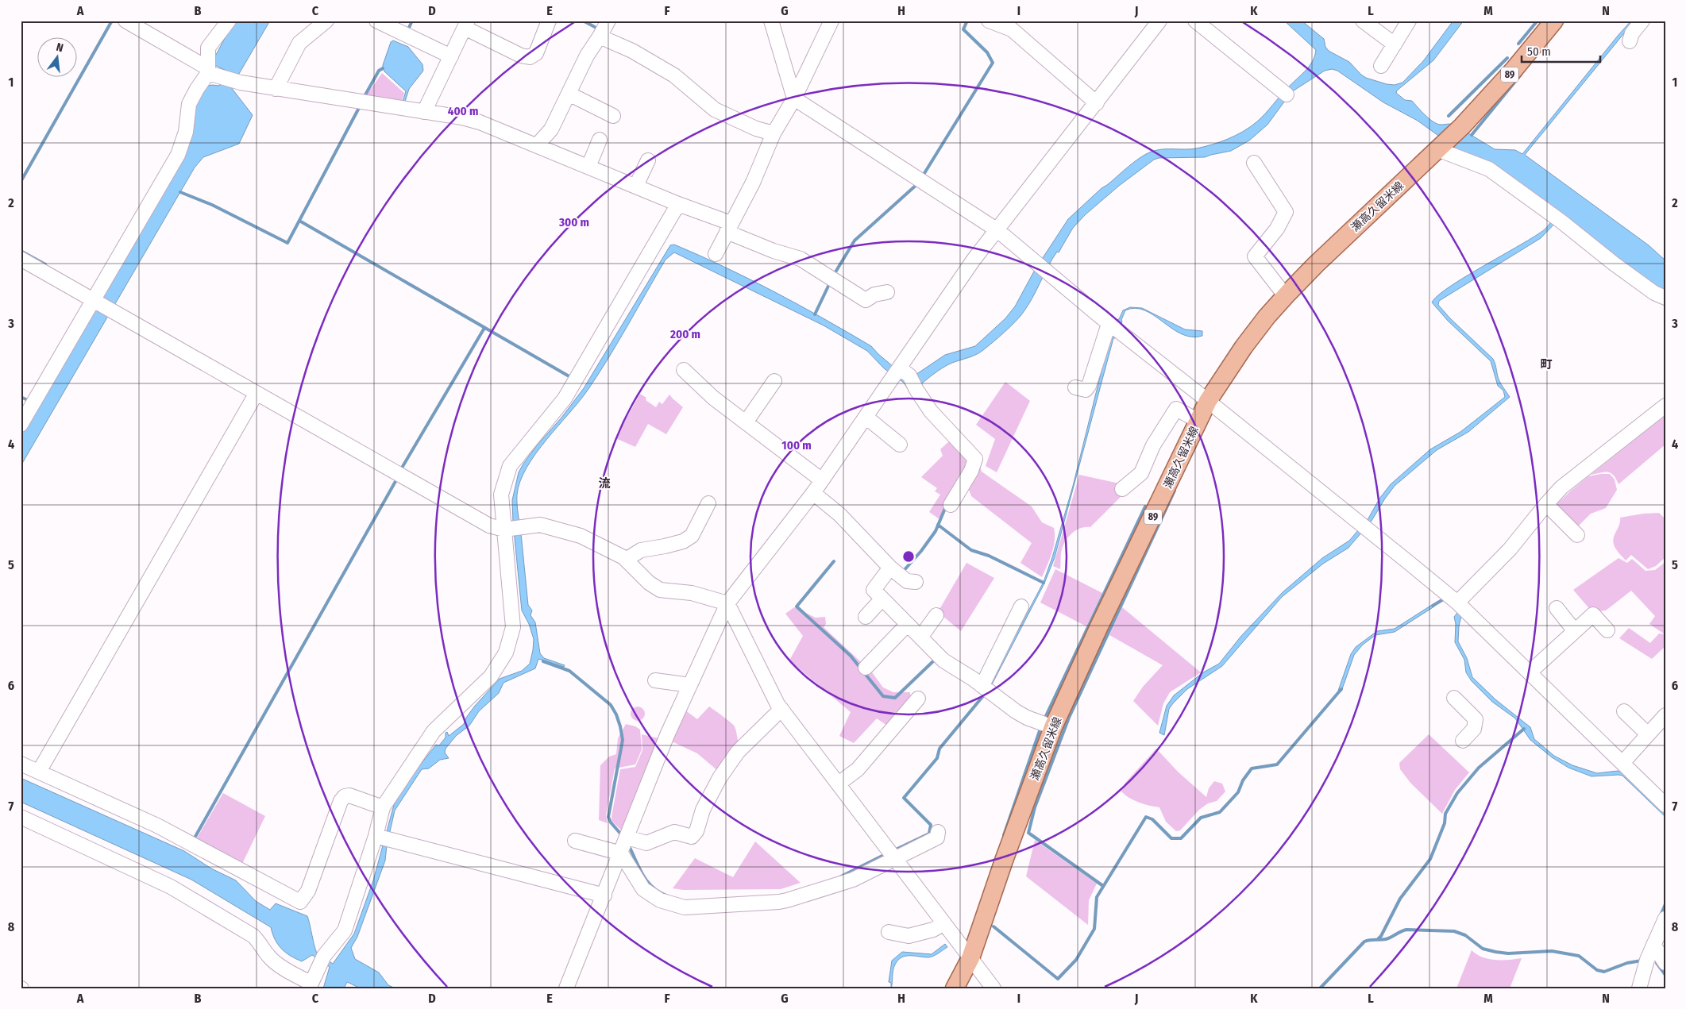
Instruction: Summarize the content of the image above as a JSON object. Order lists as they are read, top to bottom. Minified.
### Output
{"streets":{"main road":["89","瀬高久留米線"]},"districts":["町","流"],"scale_bar":"50 m","north":"top","grid":{"columns":["A","B","C","D","E","F","G","H","I","J","K","L","M","N"],"rows":["1","2","3","4","5","6","7","8"]},"rings":["400 m","300 m","200 m","100 m"]}
